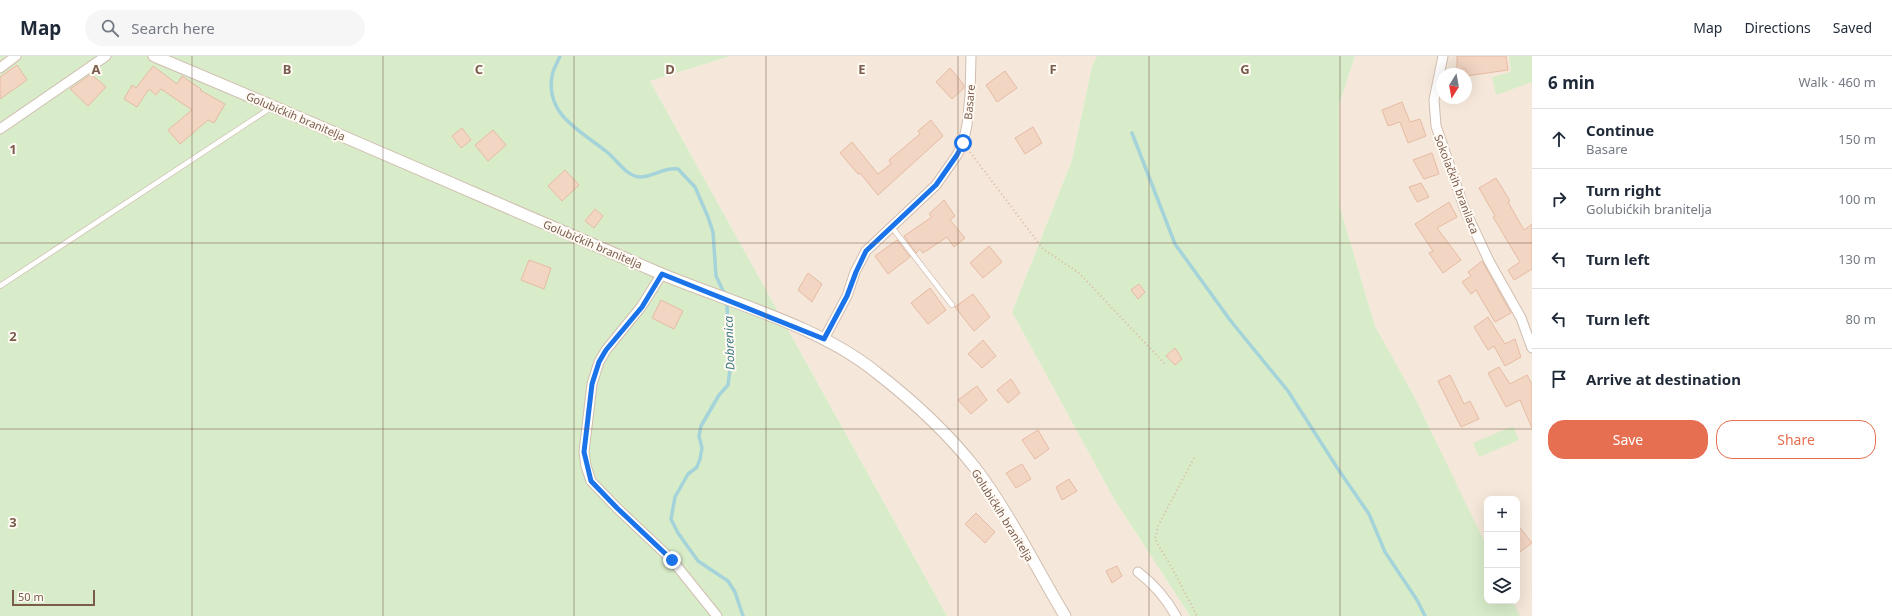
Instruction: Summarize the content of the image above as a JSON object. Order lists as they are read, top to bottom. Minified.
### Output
{"streets":{"street":["Basare","Golubićkih branitelja","Sokolačkih branilaca"]},"crossings":[["Basare","Golubićkih branitelja"]],"water":["Dobrenica"],"scale_bar":"50 m","north":"bottom","page":{"header":"Map","search":"Search here","nav":["Map","Directions","Saved"],"heading":["6 min","Walk · 460 m"],"list":[["Continue","Basare","150 m"],["Turn right","Golubićkih branitelja","100 m"],["Turn left","130 m"],["Turn left","80 m"],"Arrive at destination"],"buttons":["Save","Share"],"map_buttons":["+","−"],"scale":"50 m"},"grid":{"columns":["A","B","C","D","E","F","G"],"rows":["1","2","3"]}}
